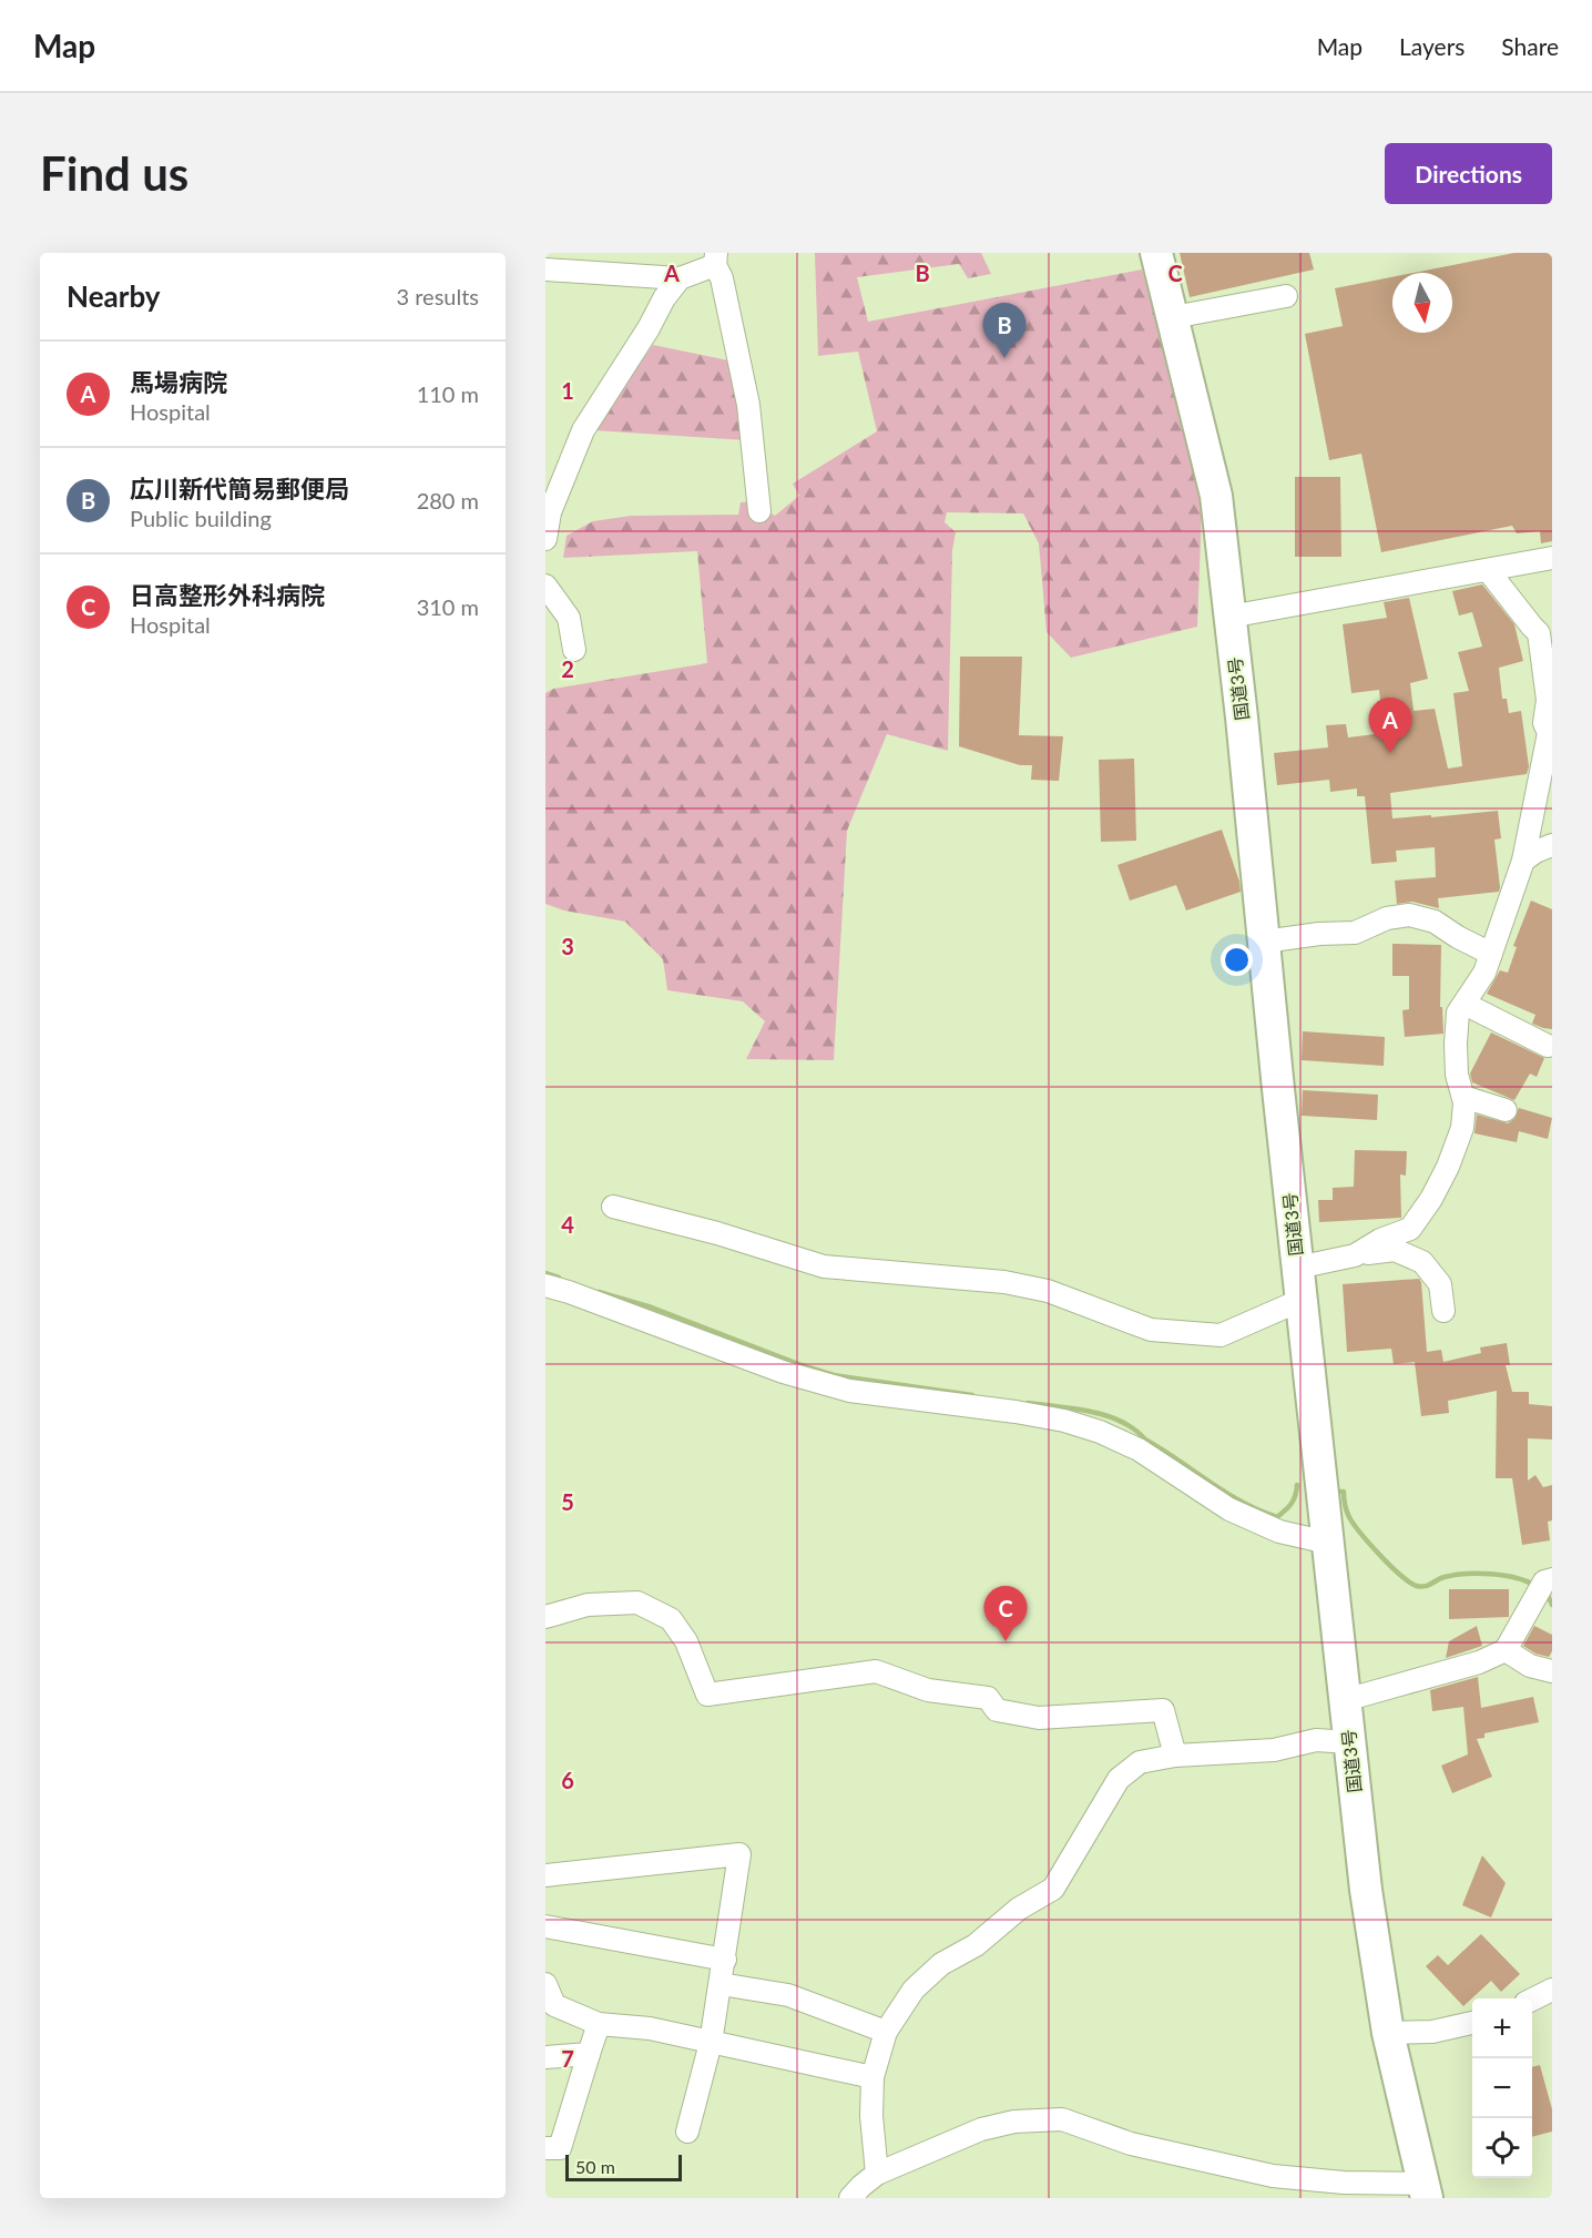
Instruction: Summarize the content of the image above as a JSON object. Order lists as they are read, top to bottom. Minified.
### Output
{"streets":{"highway":["国道3号"]},"scale_bar":"50 m","north":"bottom","page":{"header":"Map","nav":["Map","Layers","Share"],"buttons":"Directions","title":"Find us","heading":["Nearby","3 results"],"pins":["B","A","C"],"list":[{"mark":"A","name":"馬場病院","note":"Hospital","value":"110 m"},{"mark":"B","name":"広川新代簡易郵便局","note":"Public building","value":"280 m"},{"mark":"C","name":"日高整形外科病院","note":"Hospital","value":"310 m"}],"map_buttons":["+","−"],"scale":"50 m"},"grid":{"columns":["A","B","C"],"rows":["1","2","3","4","5","6","7"]}}
